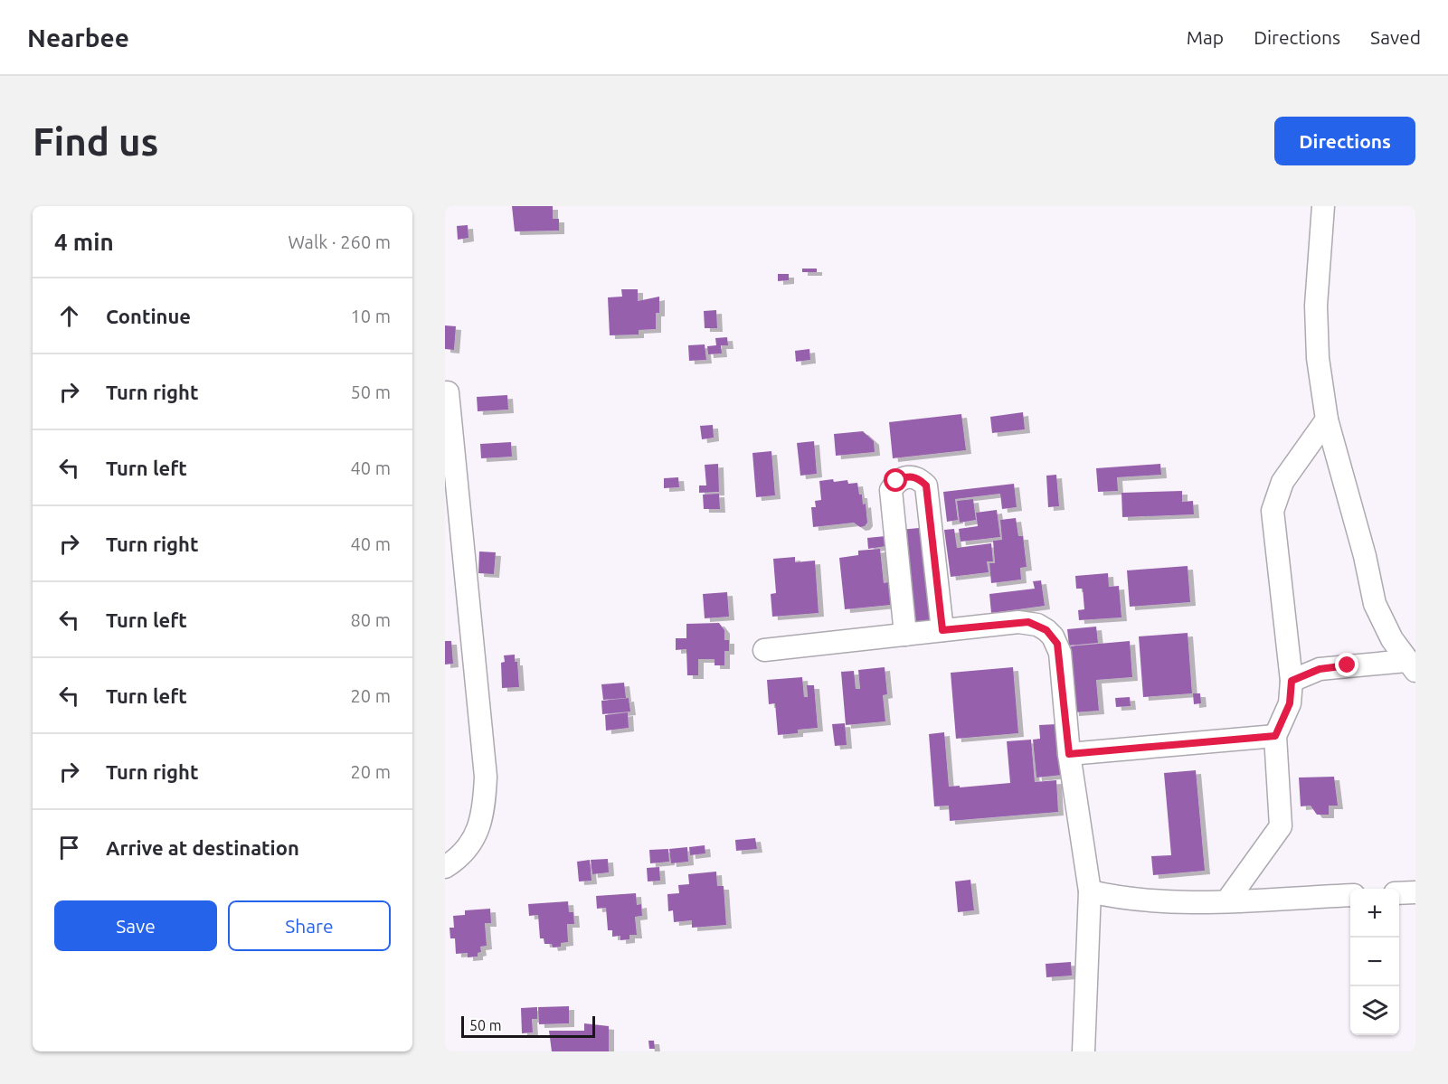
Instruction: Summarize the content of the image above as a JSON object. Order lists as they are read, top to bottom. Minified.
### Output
{"scale_bar":"50 m","page":{"header":"Nearbee","nav":["Map","Directions","Saved"],"buttons":["Directions",["Save","Share"]],"title":"Find us","heading":["4 min","Walk · 260 m"],"list":[["Continue","10 m"],["Turn right","50 m"],["Turn left","40 m"],["Turn right","40 m"],["Turn left","80 m"],["Turn left","20 m"],["Turn right","20 m"],"Arrive at destination"],"map_buttons":["+","−"],"scale":"50 m"}}
